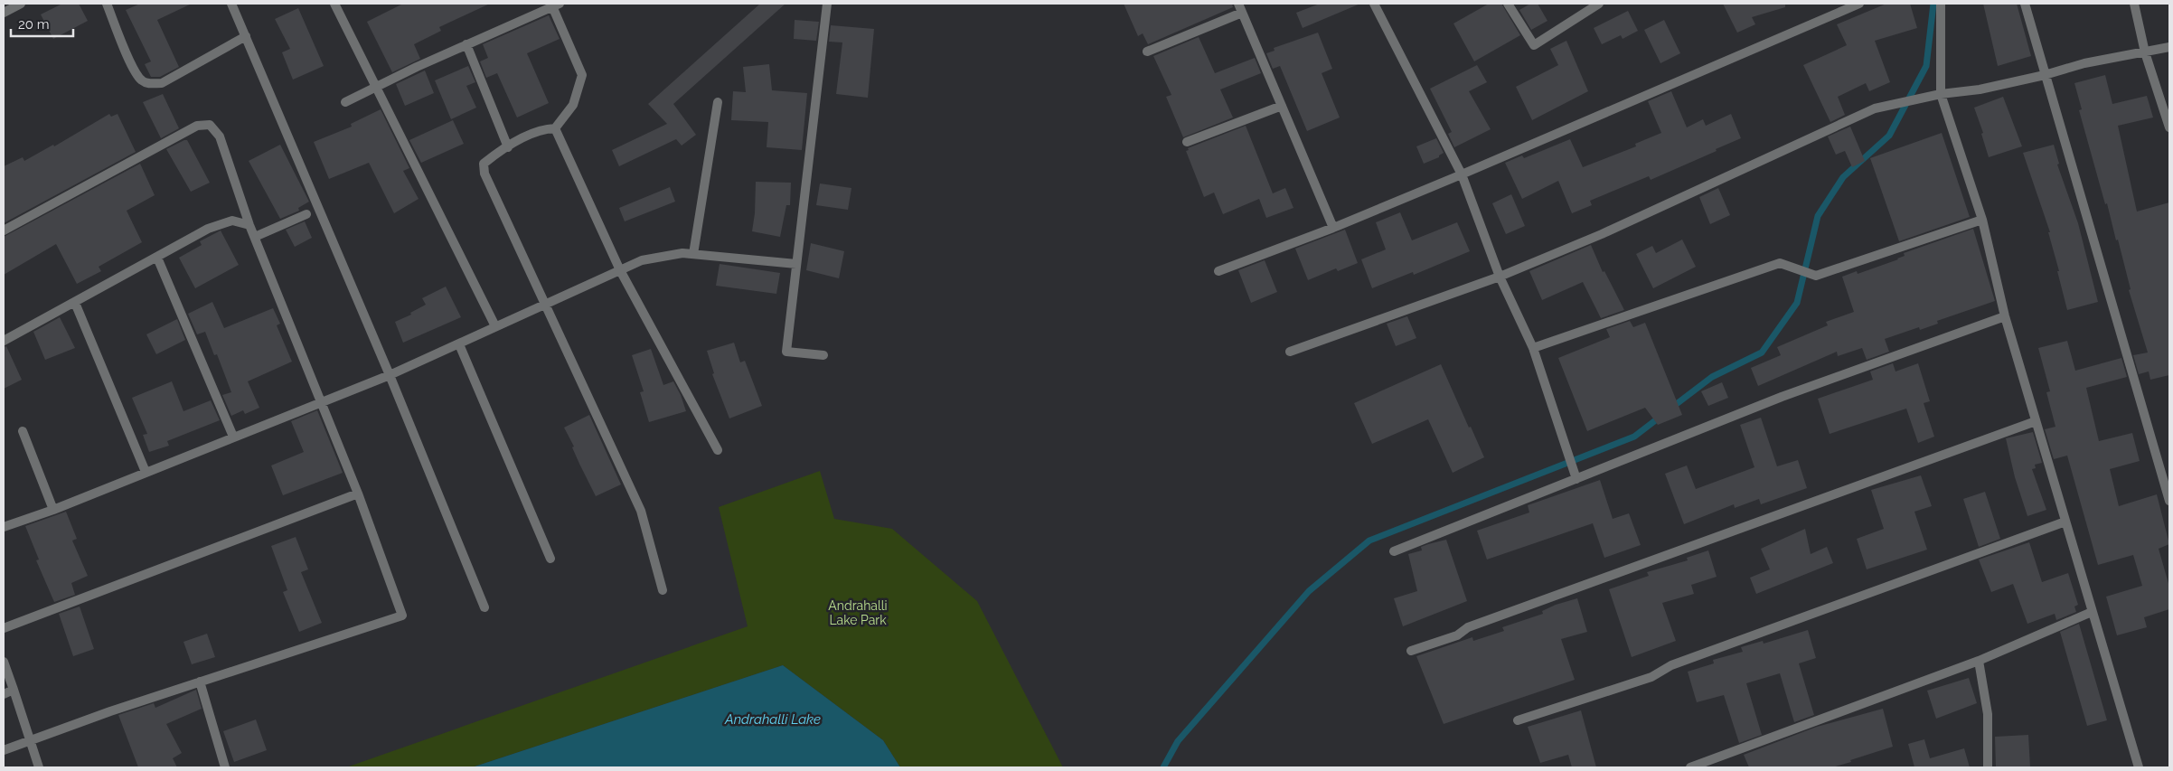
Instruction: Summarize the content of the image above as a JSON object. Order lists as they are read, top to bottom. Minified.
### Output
{"water":["Andrahalli Lake"],"parks":["Andrahalli Lake Park"],"scale_bar":"20 m"}
